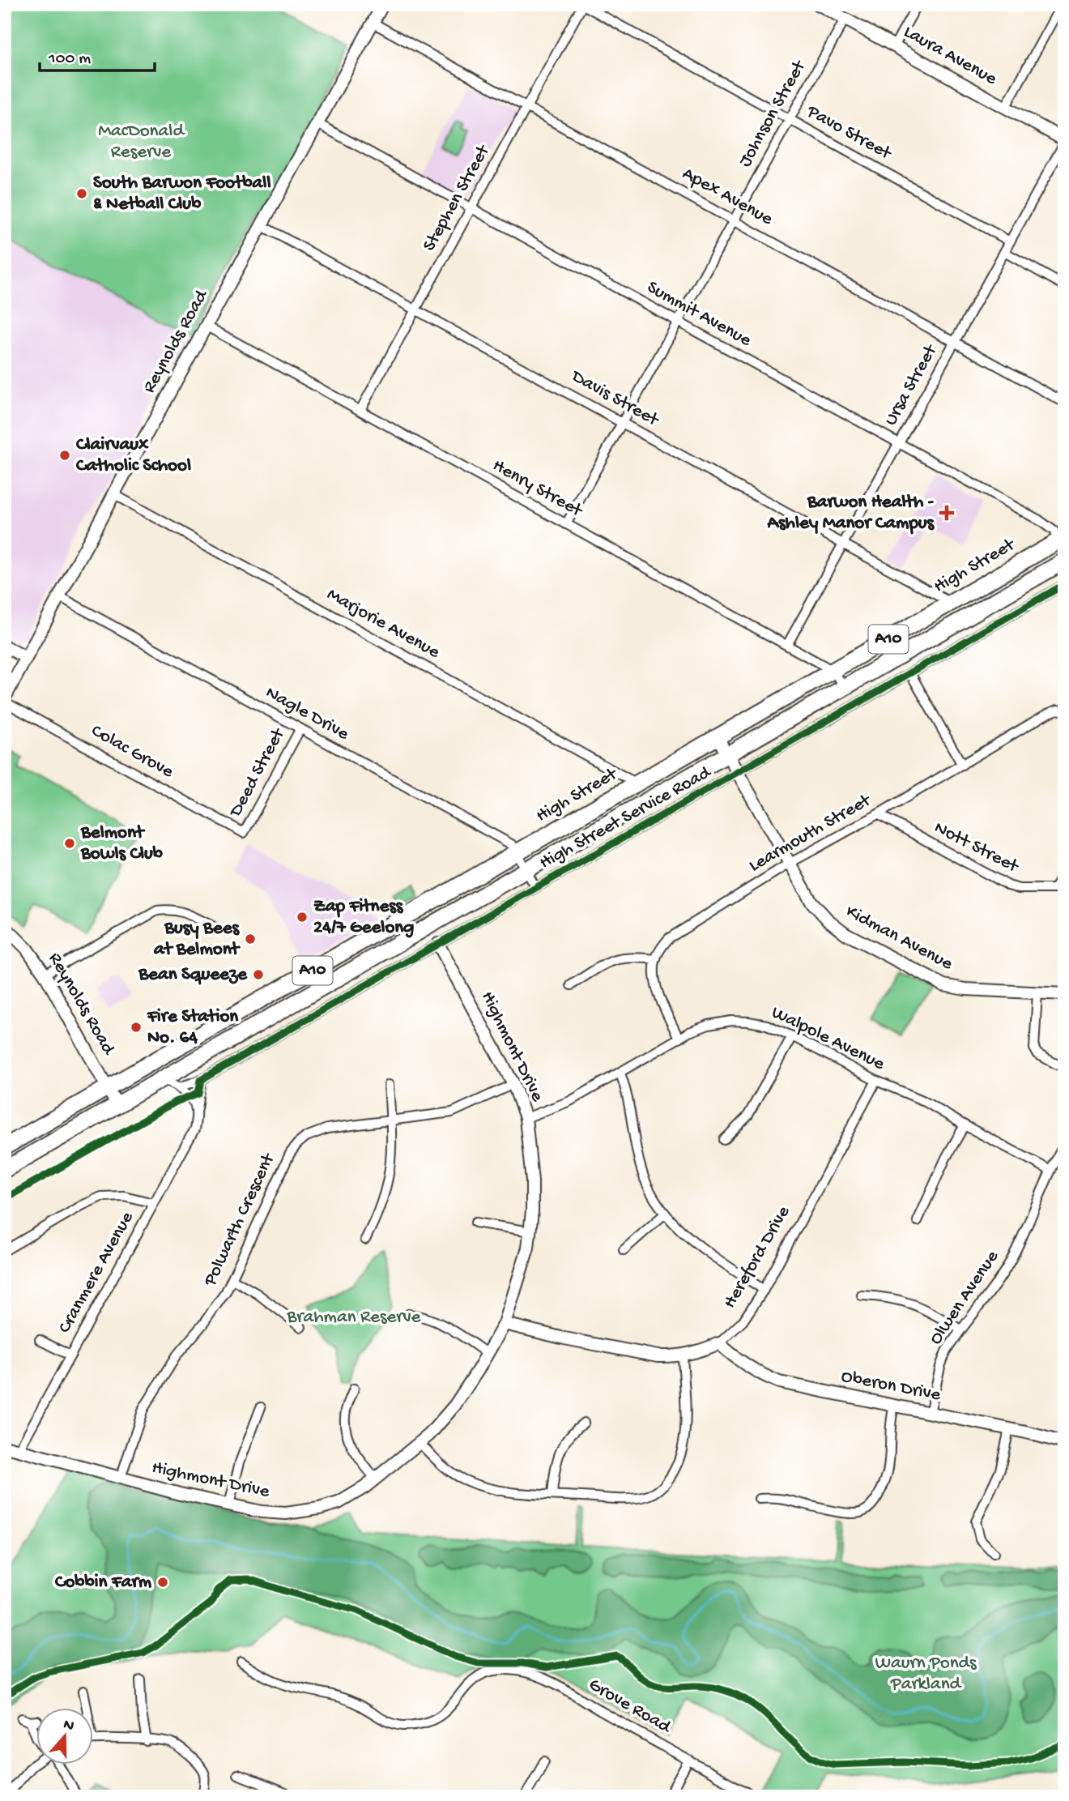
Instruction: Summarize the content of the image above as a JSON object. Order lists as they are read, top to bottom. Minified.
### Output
{"streets":{"highway":["High Street","A10"],"street":["Laura Avenue","Johnson Street","Pavo Street","Apex Avenue","Stephen Street","Summit Avenue","Reynolds Road","Ursa Street","Davis Street","Henry Street","Marjorie Avenue","Nagle Drive","Colac Grove","Deed Street","High Street Service Road","Learmouth Street","Nott Street","Kidman Avenue","Walpole Avenue","Highmont Drive","Polwarth Crescent","Hereford Drive","Cranmere Avenue","Olwen Avenue","Oberon Drive","Grove Road"]},"crossings":[["Laura Avenue","Johnson Street"],["Laura Avenue","Ursa Street"],["Johnson Street","Pavo Street"],["Johnson Street","Apex Avenue"],["Johnson Street","Summit Avenue"],["Johnson Street","Davis Street"],["Johnson Street","Henry Street"],["Pavo Street","Stephen Street"],["Pavo Street","Ursa Street"],["Apex Avenue","Stephen Street"],["Apex Avenue","Reynolds Road"],["Apex Avenue","Ursa Street"],["Stephen Street","Summit Avenue"],["Stephen Street","Davis Street"],["Stephen Street","Henry Street"],["Summit Avenue","Reynolds Road"],["Summit Avenue","Ursa Street"],["Summit Avenue","High Street"],["Reynolds Road","Davis Street"],["Reynolds Road","Henry Street"],["Reynolds Road","High Street"],["Reynolds Road","Marjorie Avenue"],["Reynolds Road","A10"],["Reynolds Road","Nagle Drive"],["Reynolds Road","Colac Grove"],["Ursa Street","Davis Street"],["Ursa Street","Henry Street"],["Davis Street","High Street"],["Henry Street","High Street"],["Henry Street","A10"],["High Street","Marjorie Avenue"],["High Street","A10"],["High Street","Nagle Drive"],["High Street","Kidman Avenue"],["A10","Nagle Drive"],["A10","Kidman Avenue"],["Nagle Drive","Deed Street"],["Colac Grove","Deed Street"],["High Street Service Road","Kidman Avenue"],["High Street Service Road","Highmont Drive"],["High Street Service Road","Cranmere Avenue"],["Learmouth Street","Nott Street"],["Learmouth Street","Kidman Avenue"],["Walpole Avenue","Highmont Drive"],["Walpole Avenue","Hereford Drive"],["Walpole Avenue","Olwen Avenue"],["Highmont Drive","Polwarth Crescent"],["Highmont Drive","Hereford Drive"],["Highmont Drive","Cranmere Avenue"],["Hereford Drive","Oberon Drive"],["Olwen Avenue","Oberon Drive"]],"parks":["MacDonald Reserve","Brahman Reserve","Waurn Ponds Parkland"],"places":{"other":["South Barwon Football & Netball Club","Clairvaux Catholic School","Belmont Bowls Club","Zap Fitness 24/7 Geelong","Busy Bees at Belmont","Bean Squeeze","Fire Station No. 64","Cobbin Farm"],"health":["Barwon Health - Ashley Manor Campus"]},"scale_bar":"100 m","north":"top"}
